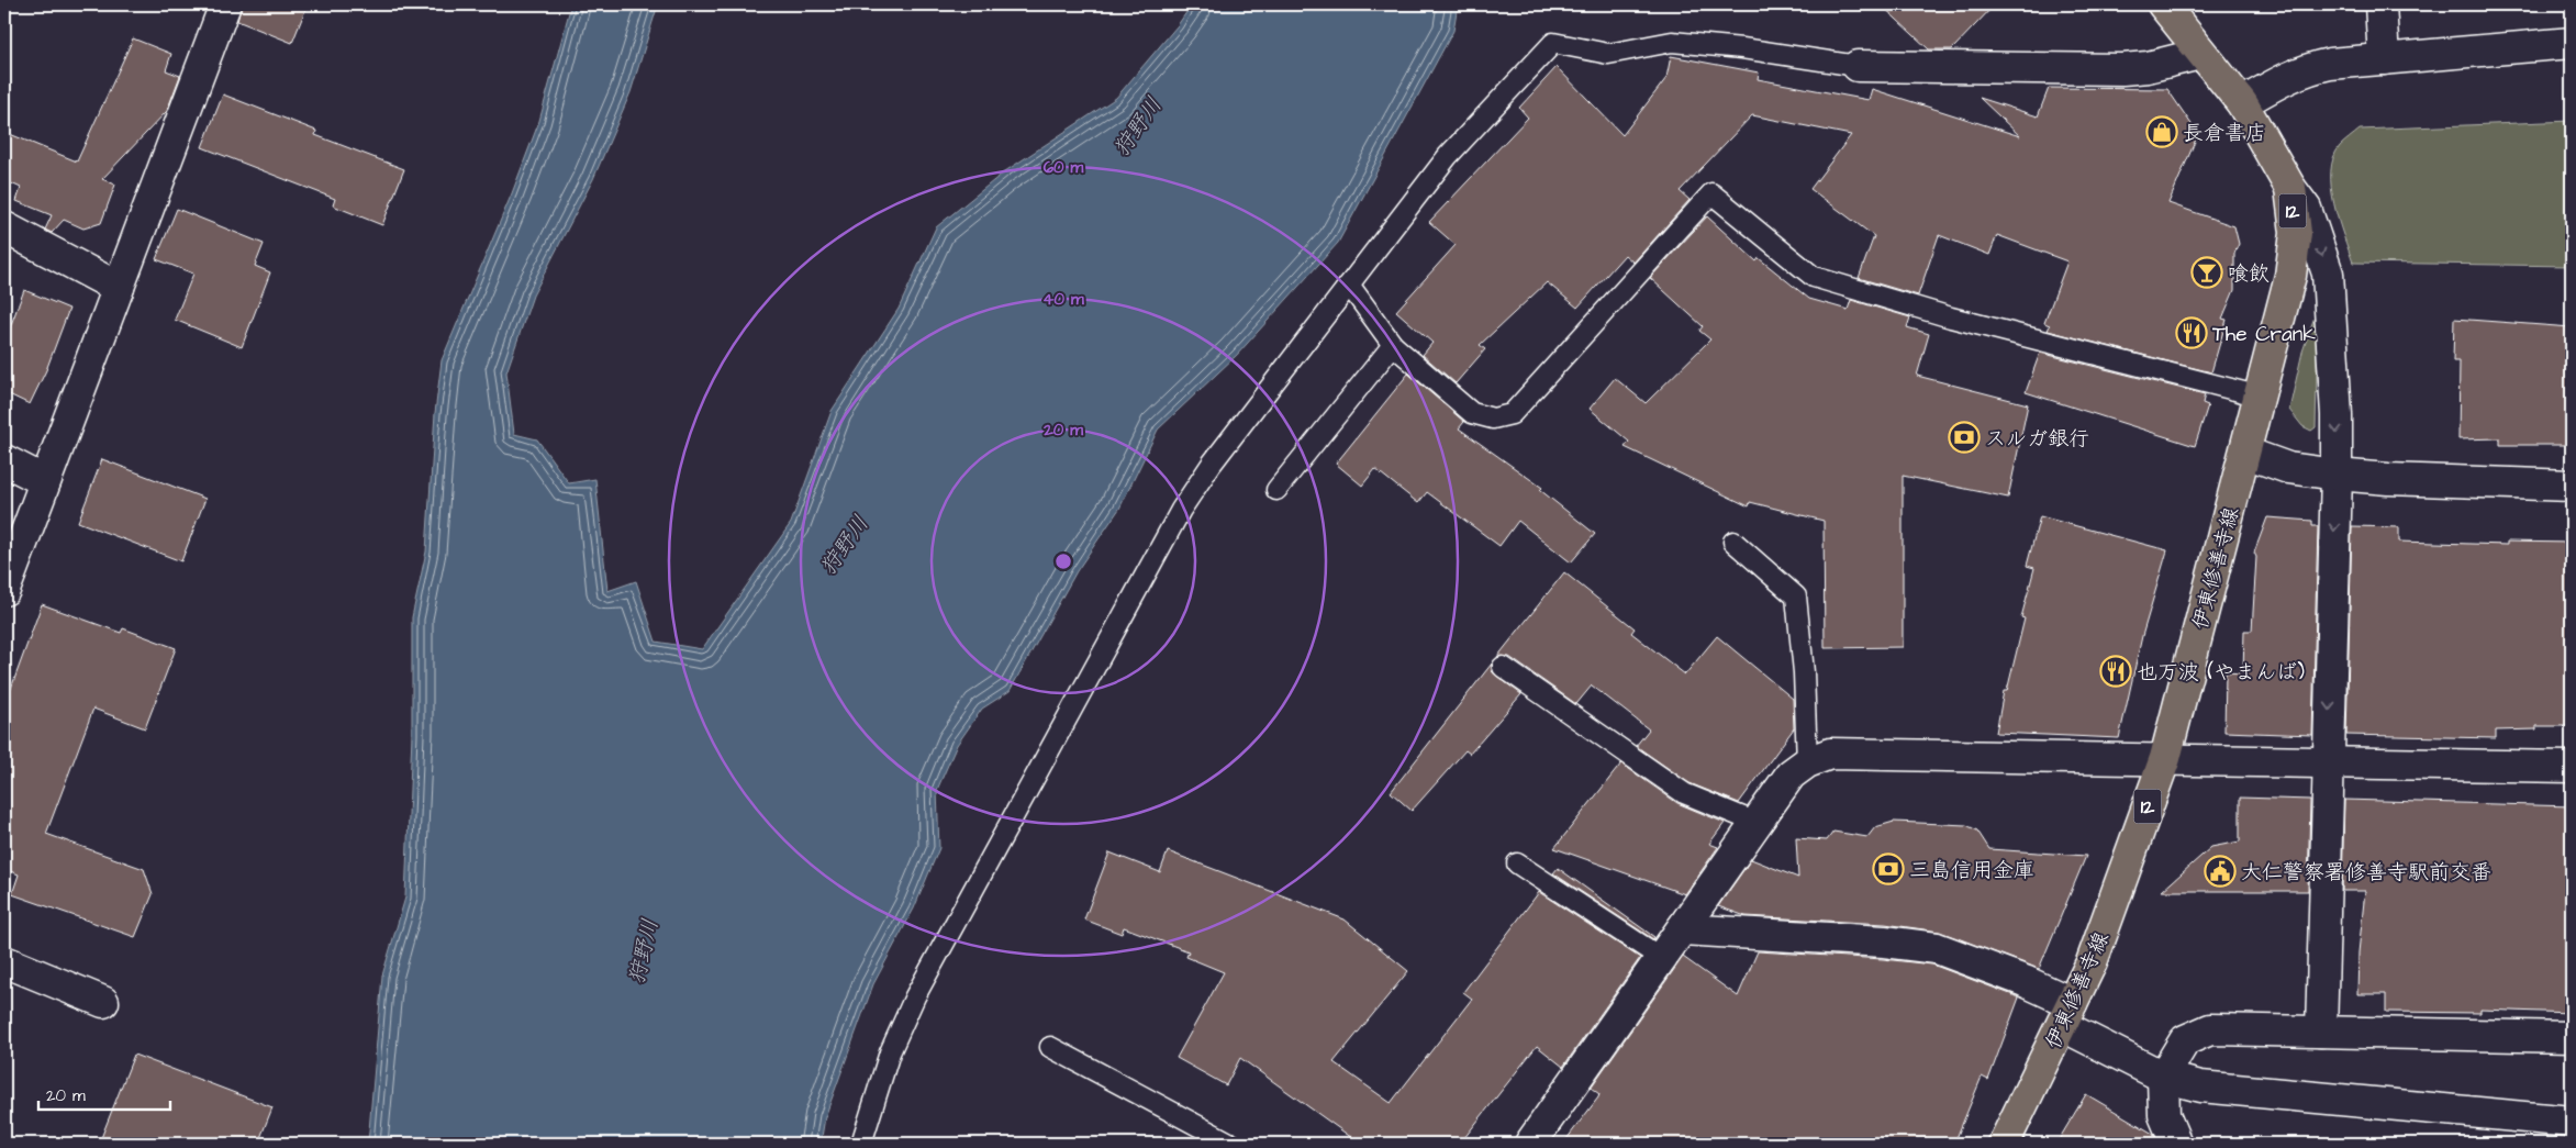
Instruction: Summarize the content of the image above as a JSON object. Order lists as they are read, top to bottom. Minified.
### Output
{"streets":{"main road":["12","伊東修善寺線"]},"water":["狩野川"],"places":{"shop":["長倉書店"],"bar":["喰飲"],"restaurant":["The Crank","也万波 (やまんば)"],"bank":["スルガ銀行","三島信用金庫"],"public building":["大仁警察署修善寺駅前交番"]},"scale_bar":"20 m","rings":["60 m","40 m","20 m"]}
